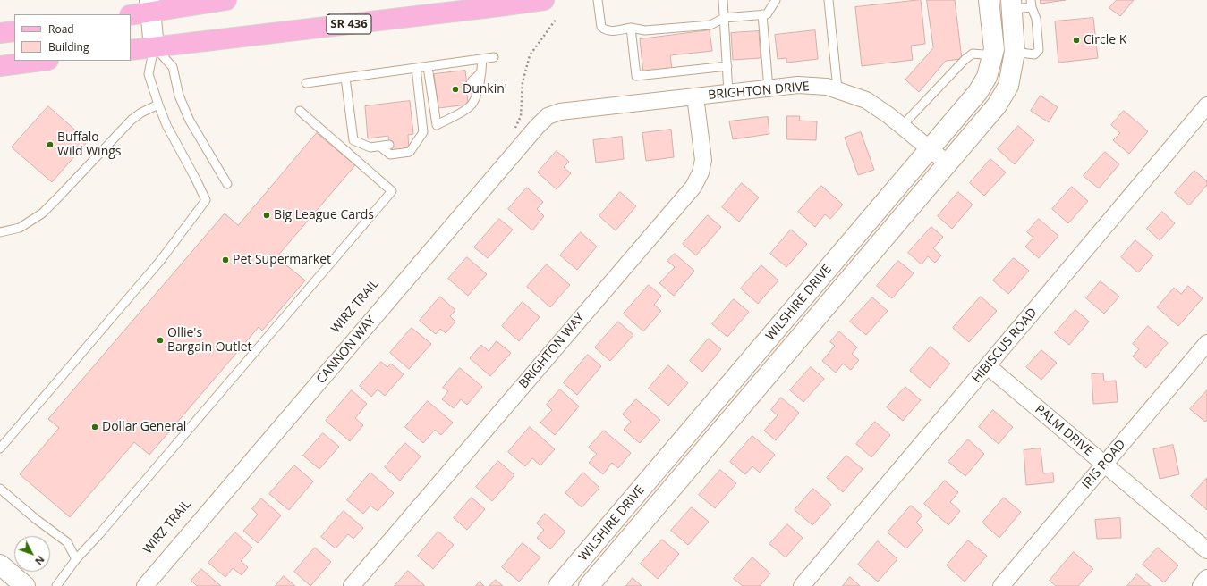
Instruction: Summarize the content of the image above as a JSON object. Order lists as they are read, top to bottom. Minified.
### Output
{"streets":{"main road":["SR 436"],"street":["BRIGHTON DRIVE","WILSHIRE DRIVE","HIBISCUS ROAD","CANNON WAY","BRIGHTON WAY","PALM DRIVE","IRIS ROAD"]},"crossings":[["BRIGHTON DRIVE","WILSHIRE DRIVE"],["BRIGHTON DRIVE","CANNON WAY"],["BRIGHTON DRIVE","BRIGHTON WAY"],["HIBISCUS ROAD","PALM DRIVE"],["PALM DRIVE","IRIS ROAD"]],"places":["Circle K","Dunkin'","Buffalo Wild Wings","Big League Cards","Pet Supermarket","Ollie's Bargain Outlet","Dollar General"],"legend":["Road","Building"],"north":"bottom right"}
